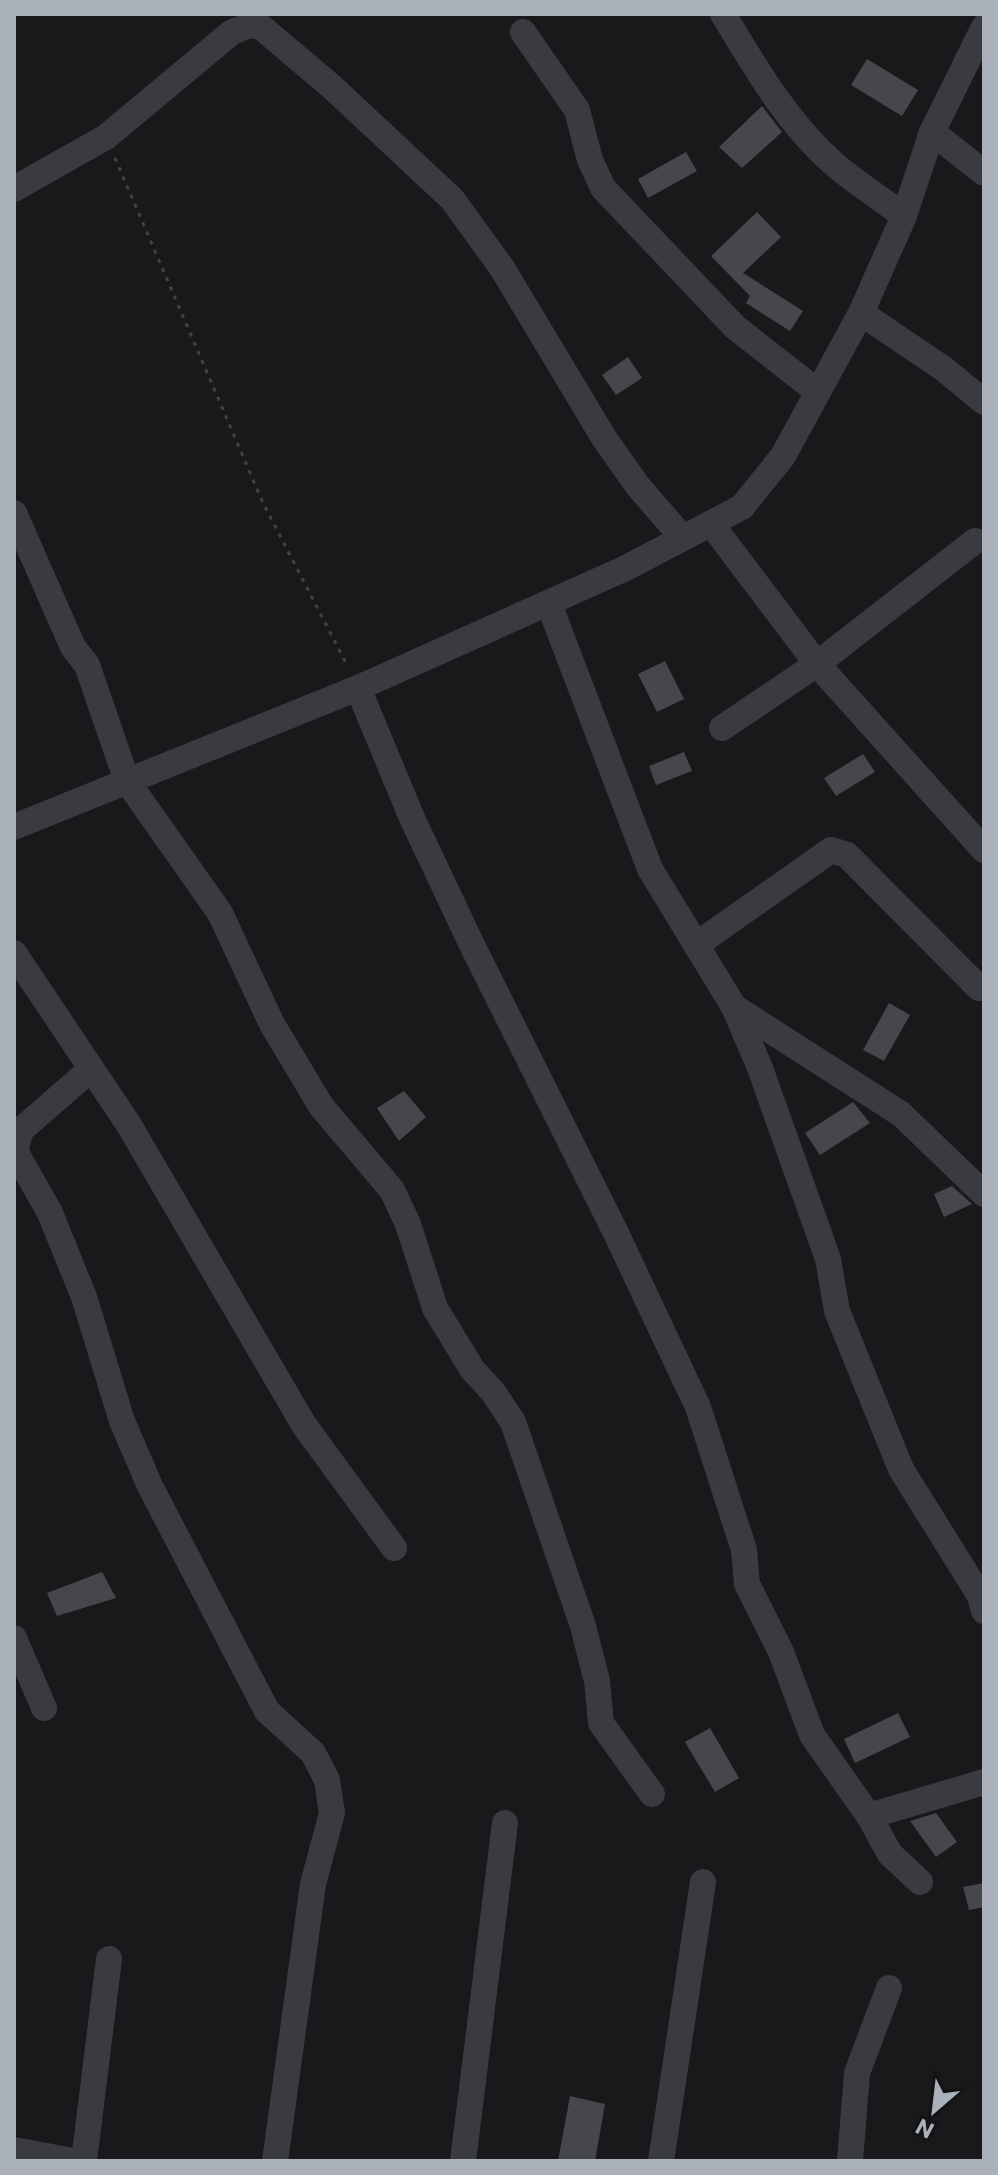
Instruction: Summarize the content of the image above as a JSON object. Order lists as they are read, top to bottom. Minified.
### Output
{"north":"bottom left"}
